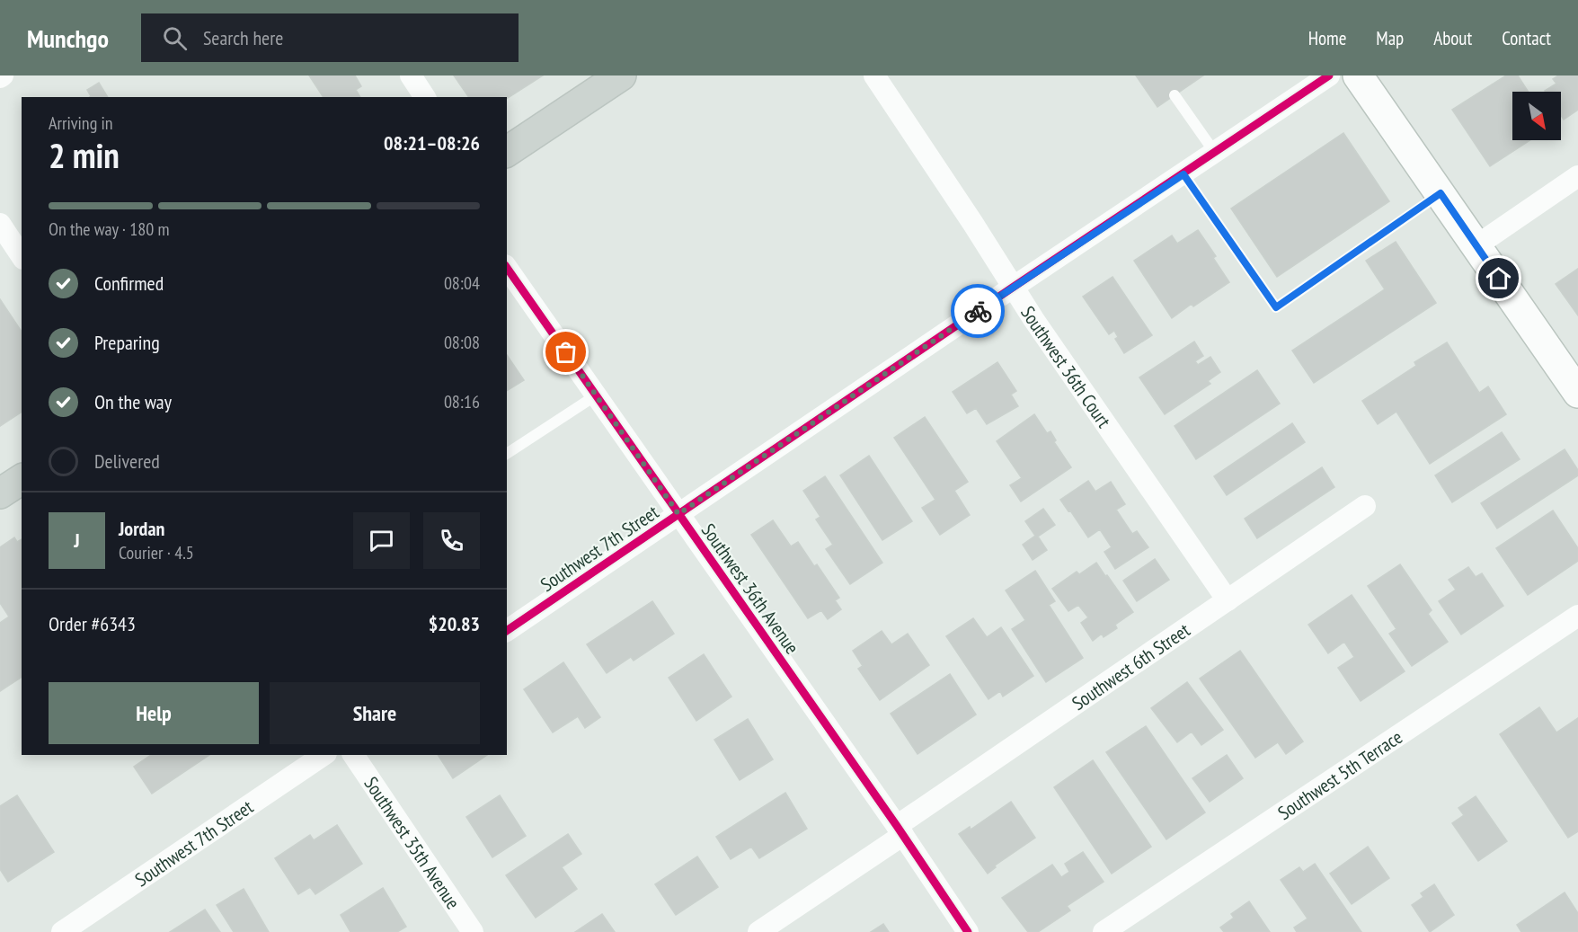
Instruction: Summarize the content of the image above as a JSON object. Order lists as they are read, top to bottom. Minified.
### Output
{"streets":{"street":["Southwest 36th Court","Southwest 7th Street","Southwest 36th Avenue","Southwest 6th Street","Southwest 5th Terrace","Southwest 35th Avenue"]},"crossings":[["Southwest 36th Court","Southwest 7th Street"],["Southwest 36th Court","Southwest 6th Street"],["Southwest 7th Street","Southwest 36th Avenue"],["Southwest 36th Avenue","Southwest 6th Street"]],"north":"bottom right","page":{"header":"Munchgo","search":"Search here","nav":["Home","Map","About","Contact"],"heading":["2 min","Arriving in","08:21–08:26"],"panel":["Jordan","Courier · 4.5","Order #6343","$20.83"],"bar":"On the way · 180 m","list":[["Confirmed","08:04"],["Preparing","08:08"],["On the way","08:16"],"Delivered"],"round":"J","buttons":["Help","Share"]}}
